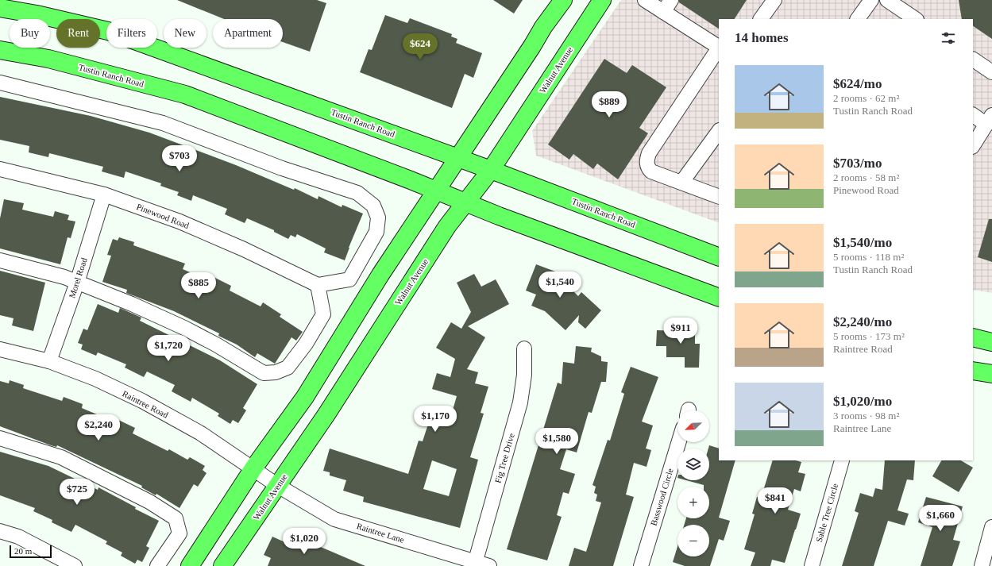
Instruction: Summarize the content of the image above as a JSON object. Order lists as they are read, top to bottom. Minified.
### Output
{"streets":{"main road":["Walnut Avenue","Tustin Ranch Road"],"street":["Pinewood Road","Morel Road","Raintree Road","Fig Tree Drive","Basswood Circle","Sable Tree Circle","Raintree Lane"]},"crossings":[["Walnut Avenue","Tustin Ranch Road"],["Walnut Avenue","Raintree Road"],["Walnut Avenue","Raintree Lane"],["Pinewood Road","Morel Road"],["Morel Road","Raintree Road"],["Raintree Road","Raintree Lane"],["Fig Tree Drive","Raintree Lane"]],"scale_bar":"20 m","north":"bottom left","page":{"chip":["Buy","Rent","Filters","New","Apartment"],"heading":"14 homes","price":["$624","$889","$703","$1,540","$885","$911","$1,720","$1,170","$2,240","$1,580","$725","$841","$1,660","$1,020"],"list":[{"name":"$624/mo","note":"2 rooms · 62 m² · Tustin Ranch Road"},{"name":"$703/mo","note":"2 rooms · 58 m² · Pinewood Road"},{"name":"$1,540/mo","note":"5 rooms · 118 m² · Tustin Ranch Road"},{"name":"$2,240/mo","note":"5 rooms · 173 m² · Raintree Road"},{"name":"$1,020/mo","note":"3 rooms · 98 m² · Raintree Lane"}],"map_buttons":["+","−"],"scale":"20 m"}}
